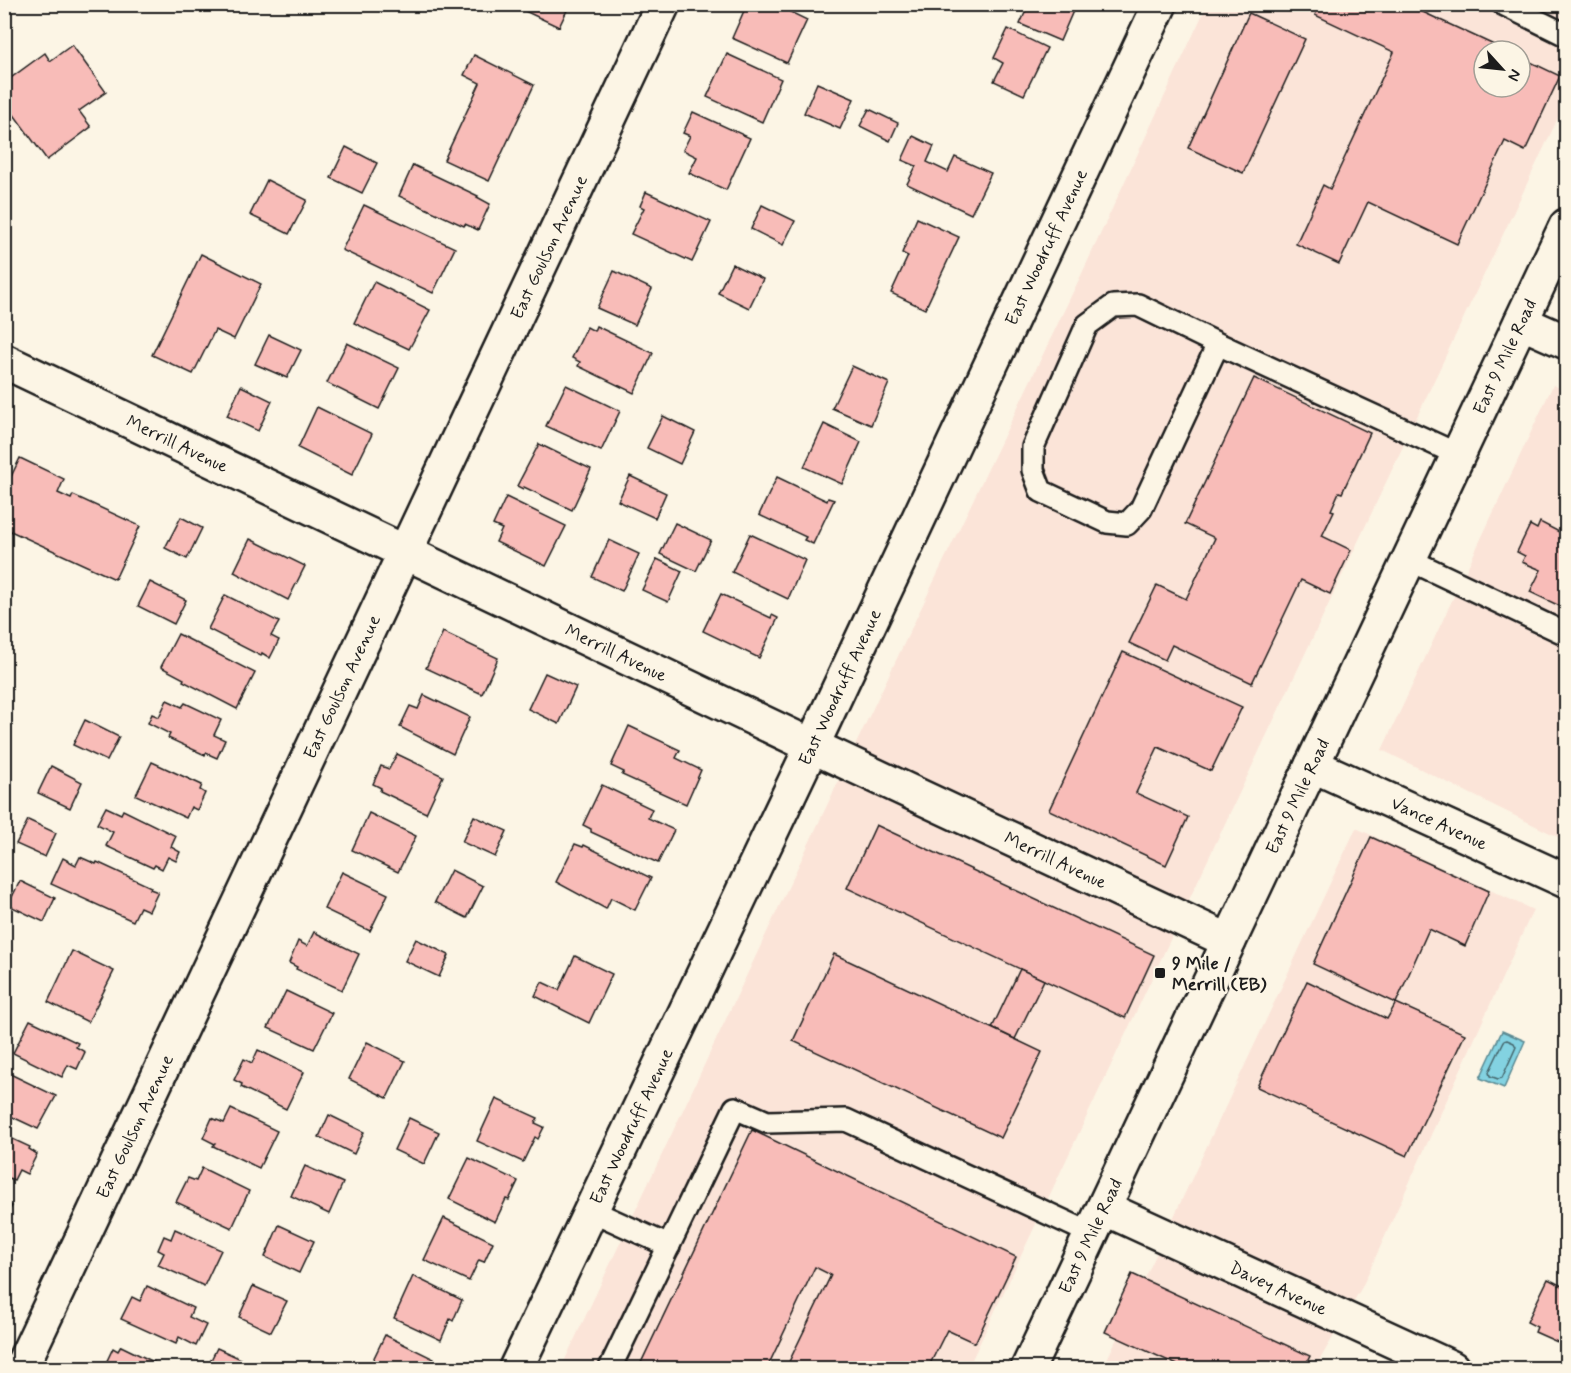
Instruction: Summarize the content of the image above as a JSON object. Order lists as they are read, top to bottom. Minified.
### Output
{"streets":{"street":["East Goulson Avenue","East Woodruff Avenue","East 9 Mile Road","Merrill Avenue","Vance Avenue","Davey Avenue"]},"crossings":[["East Goulson Avenue","Merrill Avenue"],["East Woodruff Avenue","Merrill Avenue"],["East 9 Mile Road","Merrill Avenue"],["East 9 Mile Road","Vance Avenue"],["East 9 Mile Road","Davey Avenue"]],"places":{"transit":["9 Mile / Merrill (EB)"]},"north":"bottom right"}
